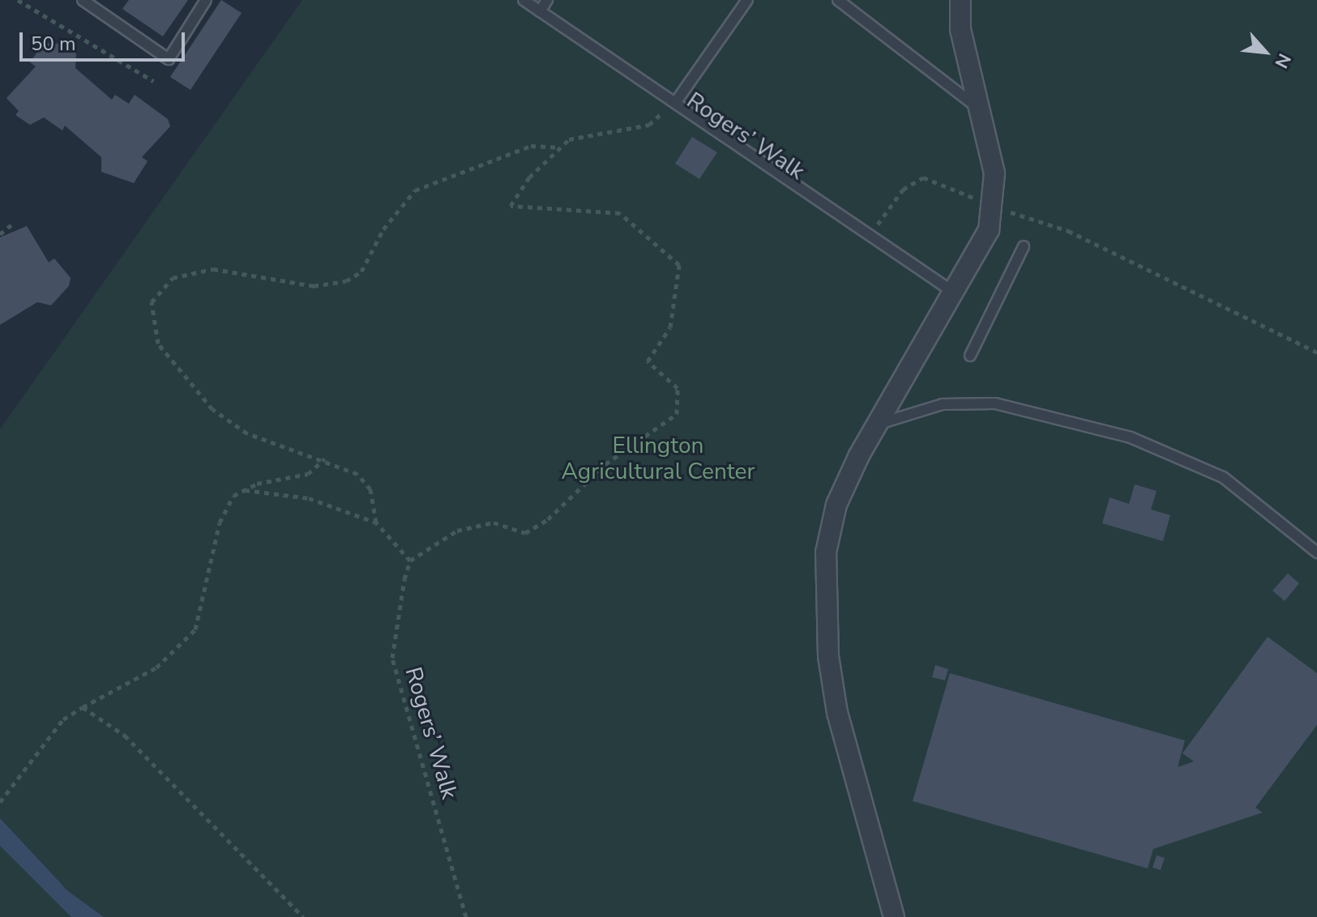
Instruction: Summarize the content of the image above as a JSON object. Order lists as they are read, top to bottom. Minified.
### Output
{"streets":{"path":["Rogers’ Walk"]},"parks":["Ellington Agricultural Center"],"scale_bar":"50 m","north":"bottom right"}
